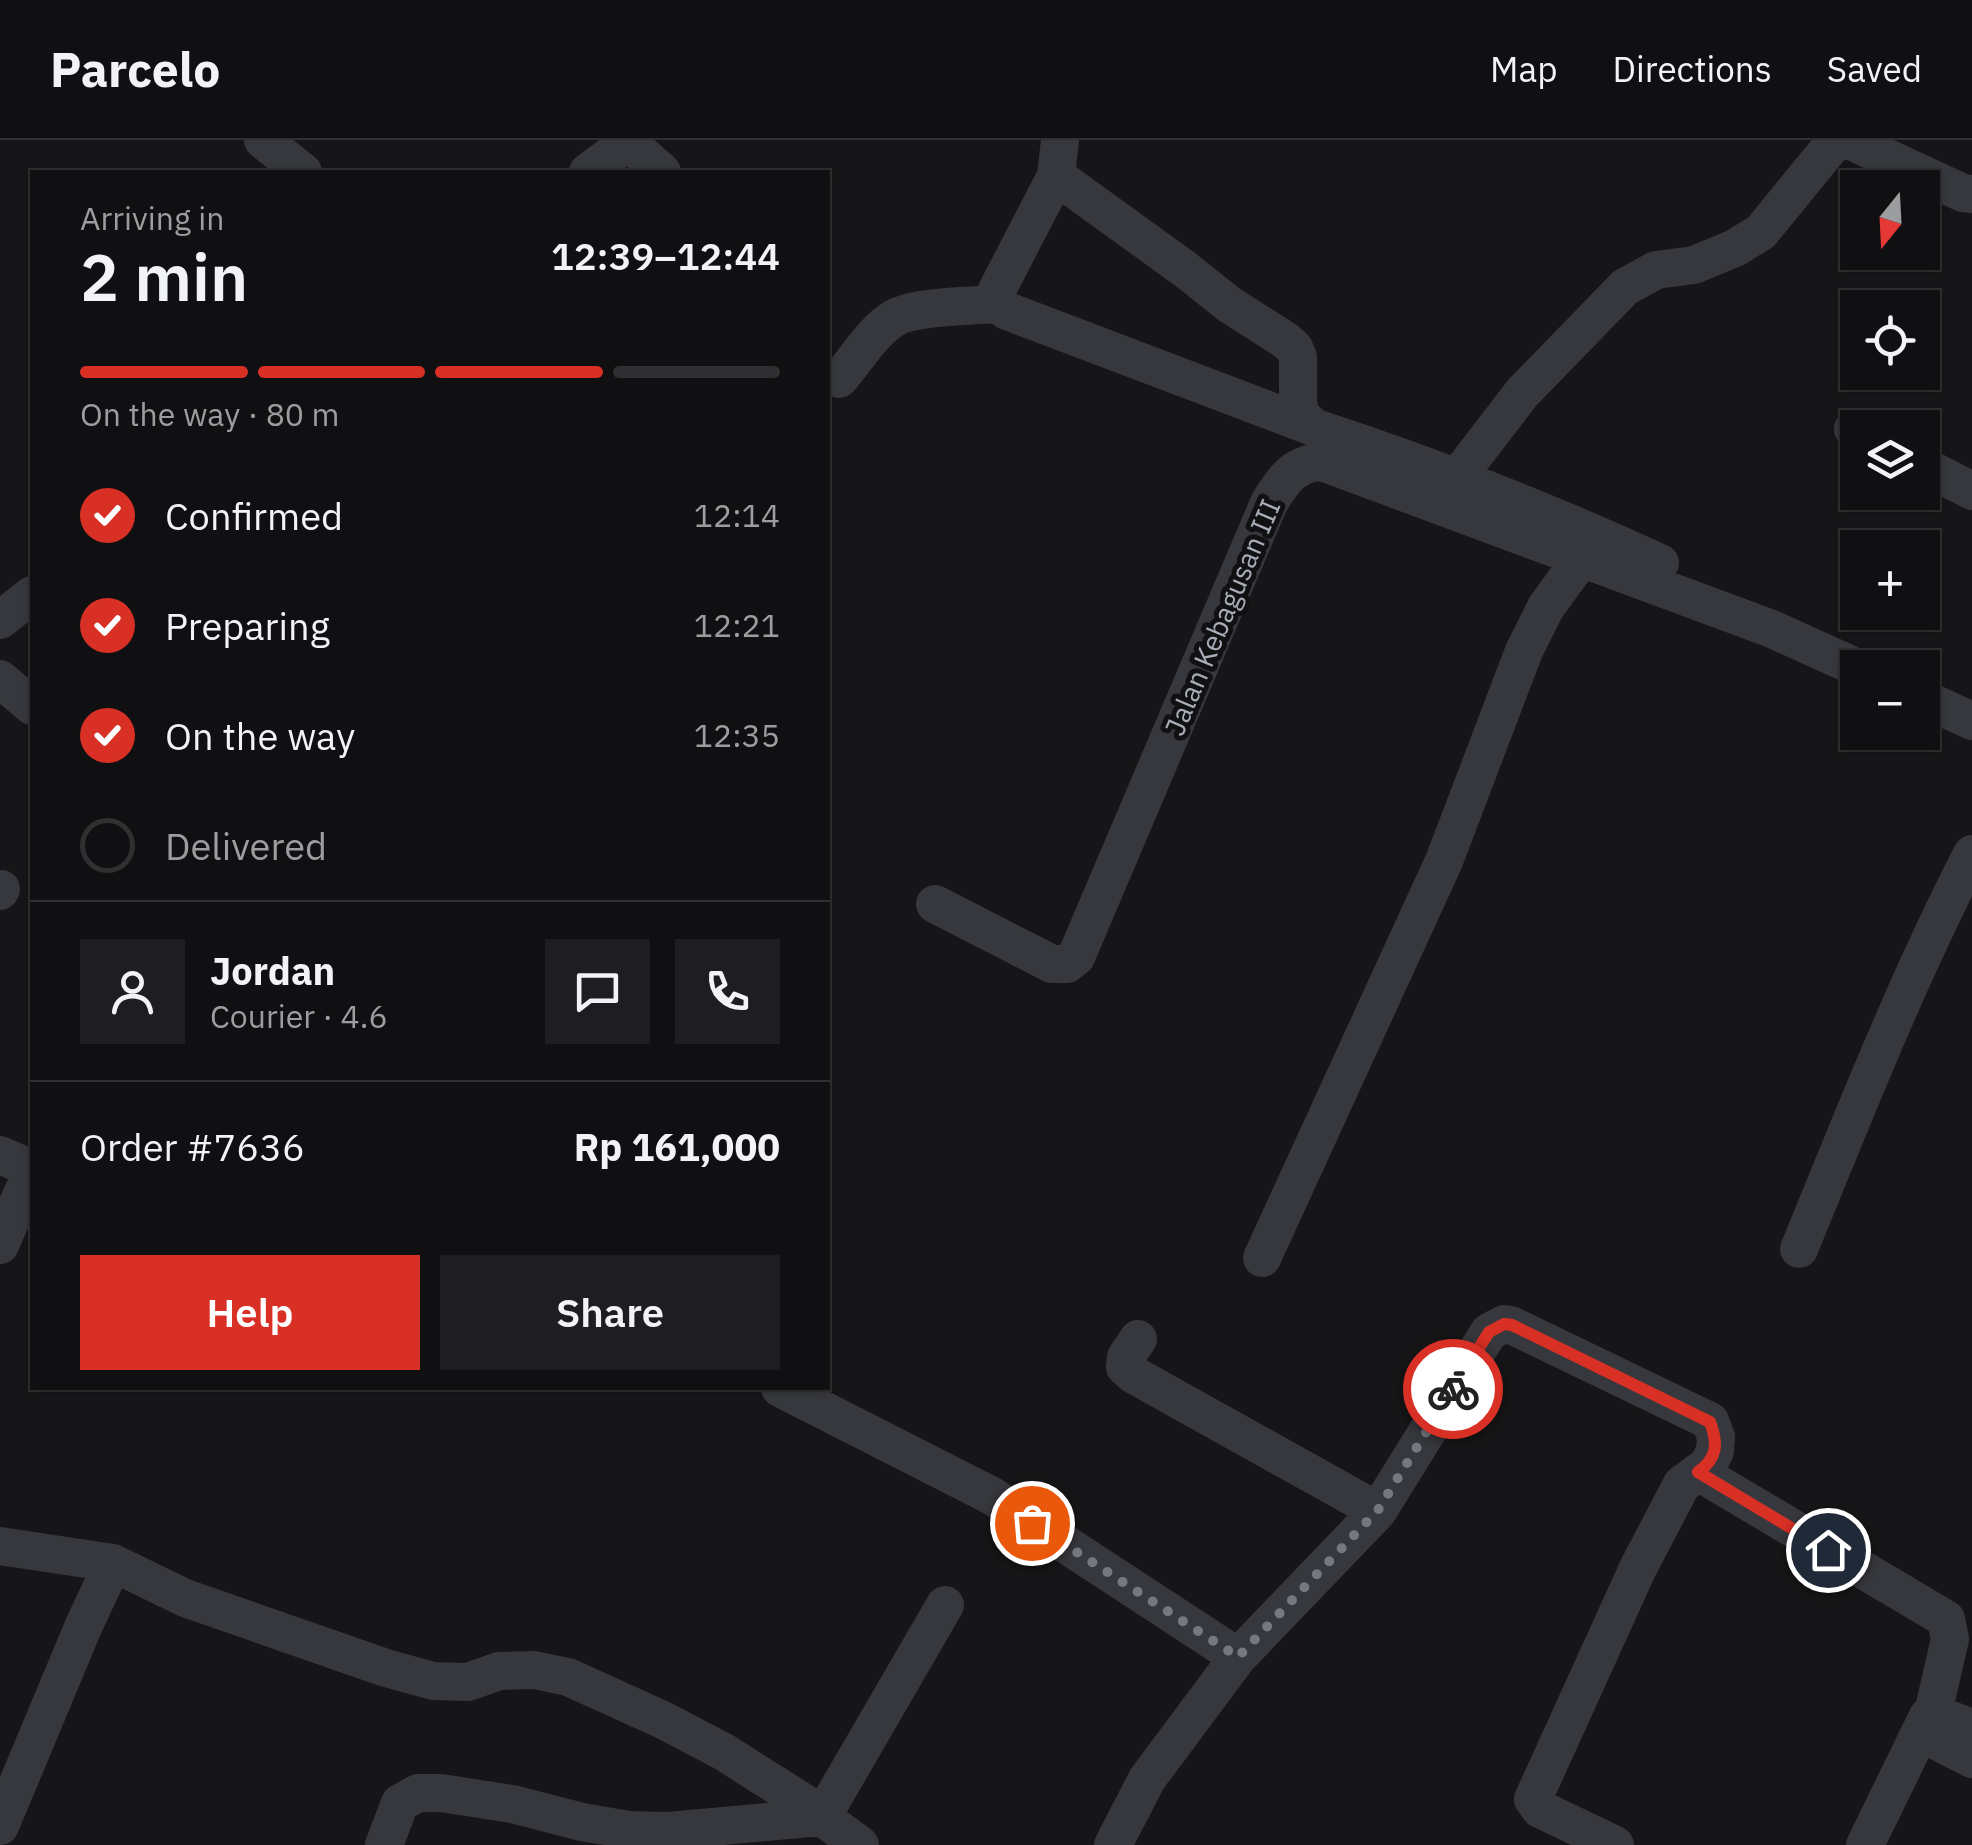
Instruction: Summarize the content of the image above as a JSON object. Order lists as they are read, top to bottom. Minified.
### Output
{"streets":{"street":["Jalan Kebagusan III"]},"north":"bottom","page":{"header":"Parcelo","nav":["Map","Directions","Saved"],"map_buttons":["+","−"],"heading":["2 min","Arriving in","12:39–12:44"],"panel":["Jordan","Courier · 4.6","Order #7636","Rp 161,000"],"bar":"On the way · 80 m","list":[["Confirmed","12:14"],["Preparing","12:21"],["On the way","12:35"],"Delivered"],"buttons":["Help","Share"]}}
